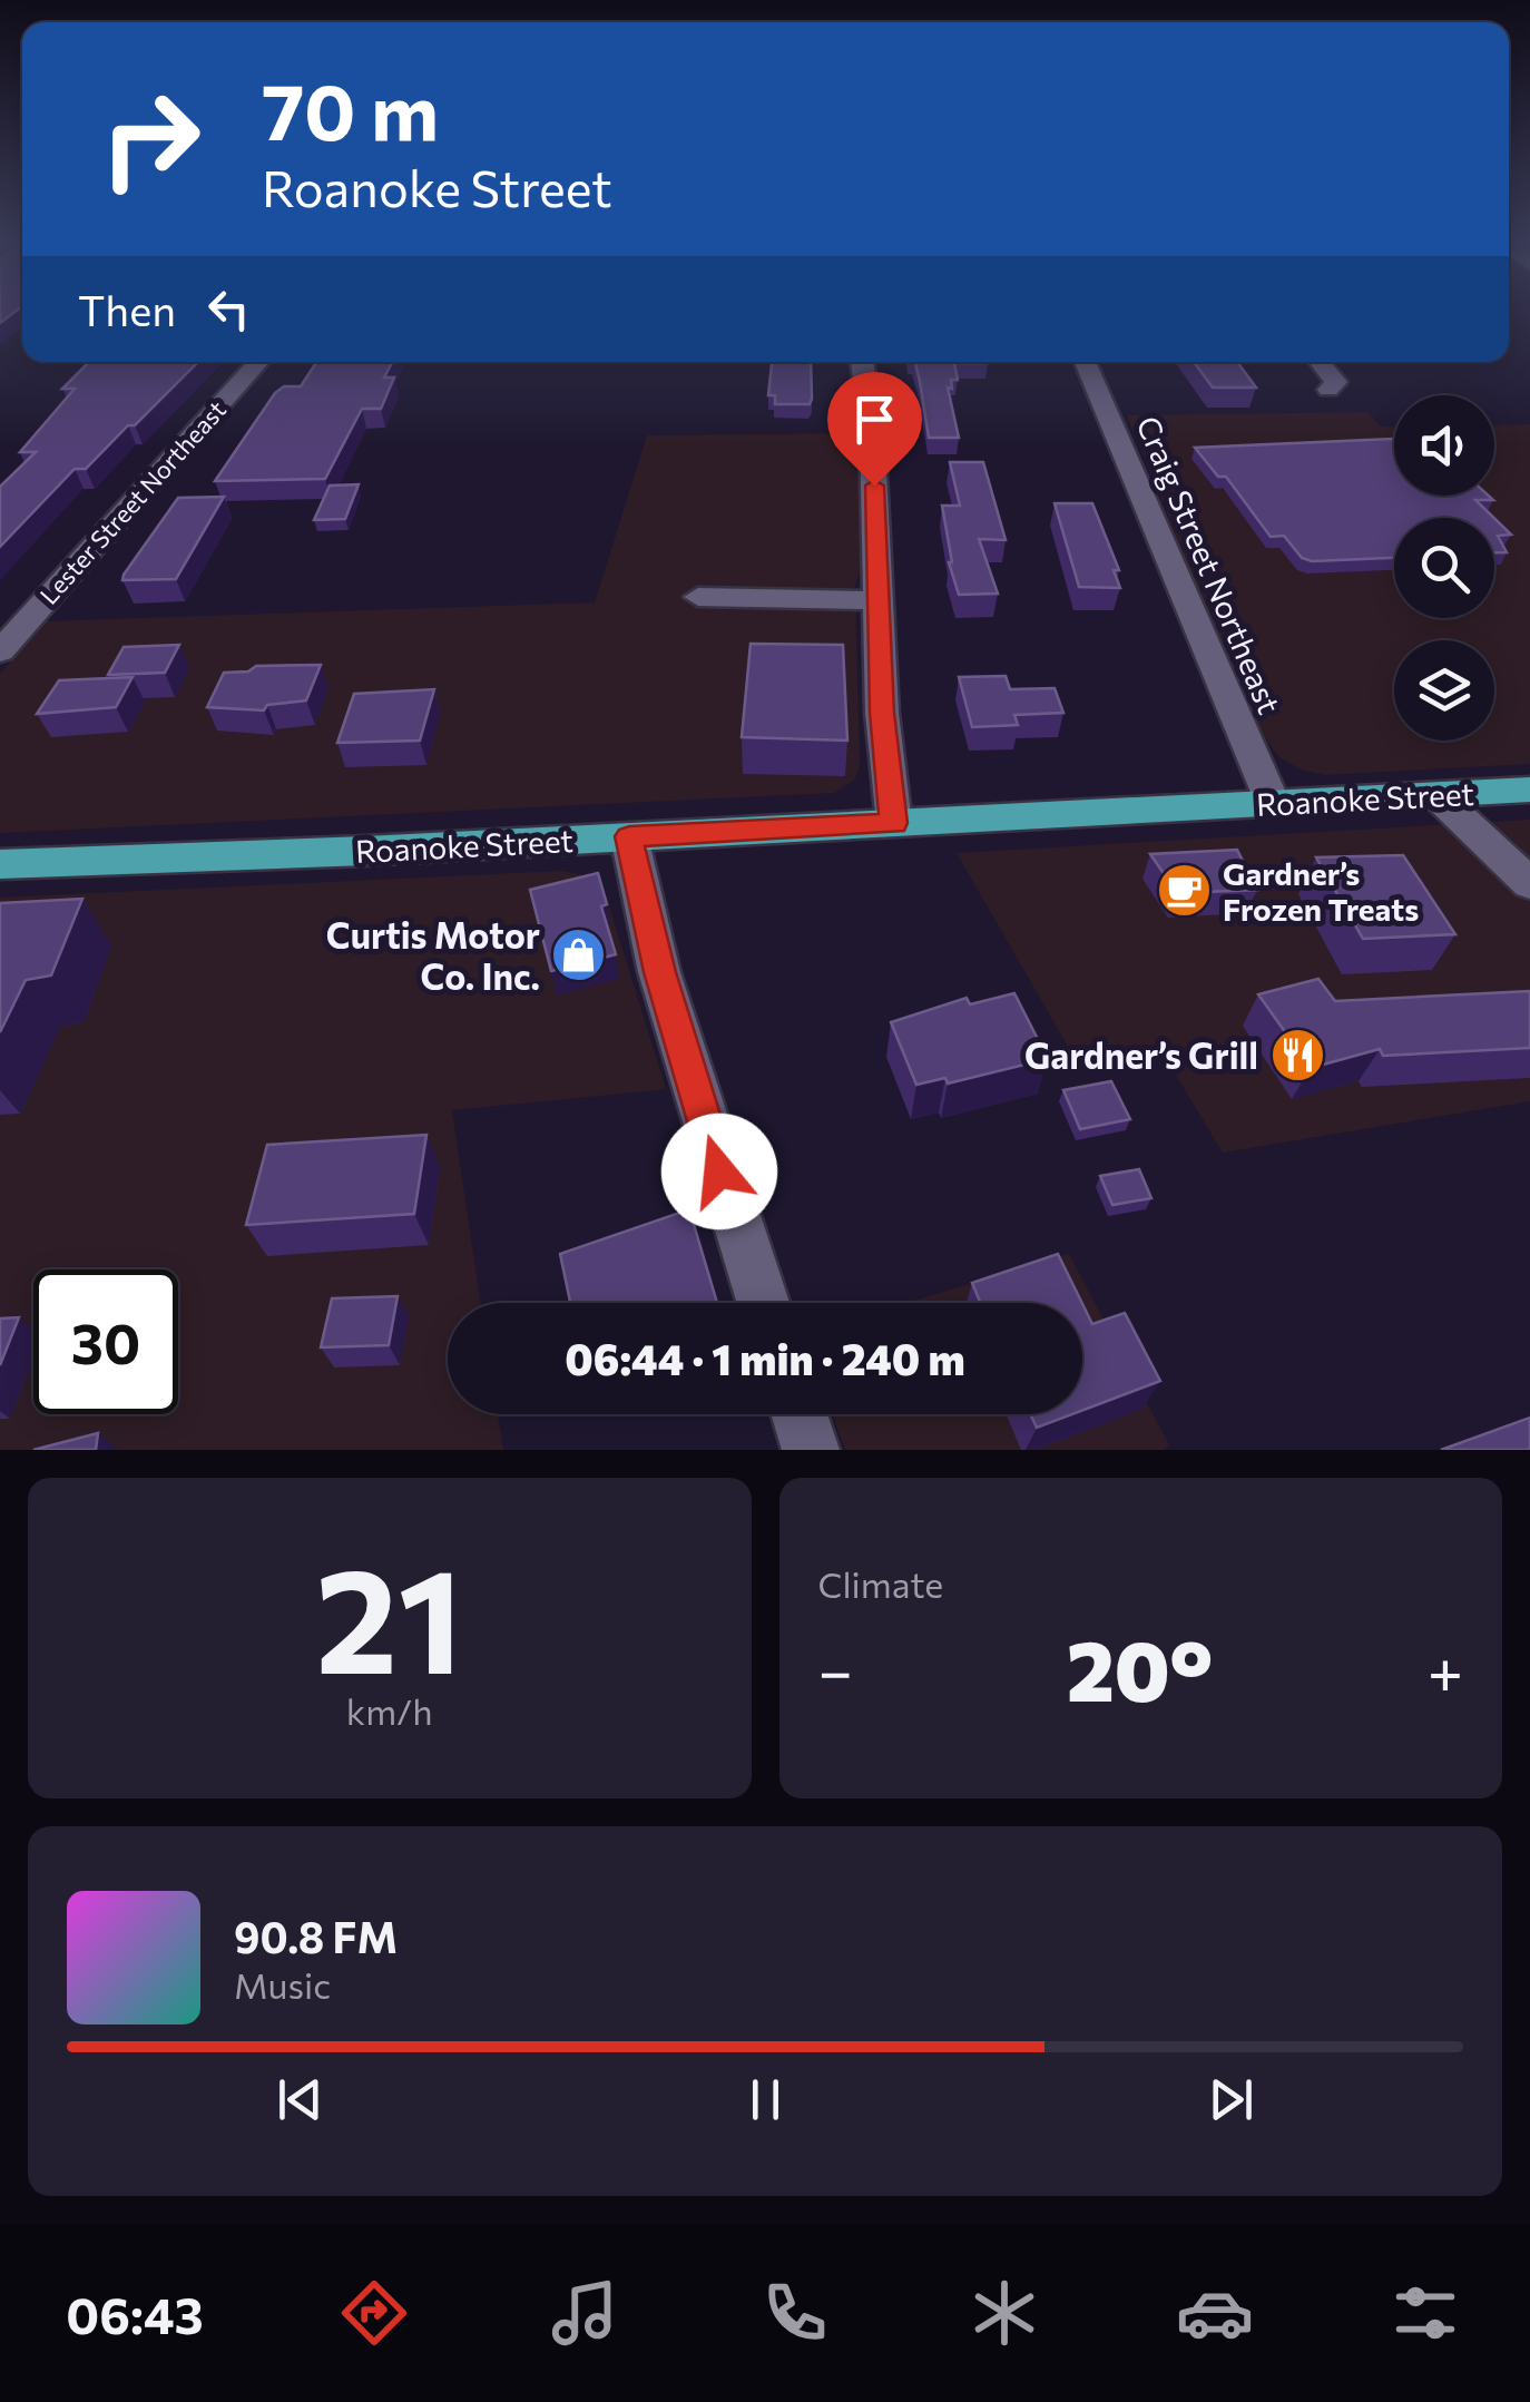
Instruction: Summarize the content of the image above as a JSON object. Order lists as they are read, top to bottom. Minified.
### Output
{"streets":{"main road":["Roanoke Street"],"street":["Lester Street Northeast","Craig Street Northeast"]},"crossings":[["Craig Street Northeast","Roanoke Street"]],"places":{"cafe":["Gardner’s Frozen Treats"],"shop":["Curtis Motor Co. Inc."],"restaurant":["Gardner’s Grill"]},"page":{"turn":["70 m","Roanoke Street"],"then":"Then","limit":"30","trip":"06:44 · 1 min · 240 m","tile":[["21","km/h"],"Climate"],"heat":["−","20°","+"],"song":["90.8 FM","Music"],"tabs":"06:43"}}
